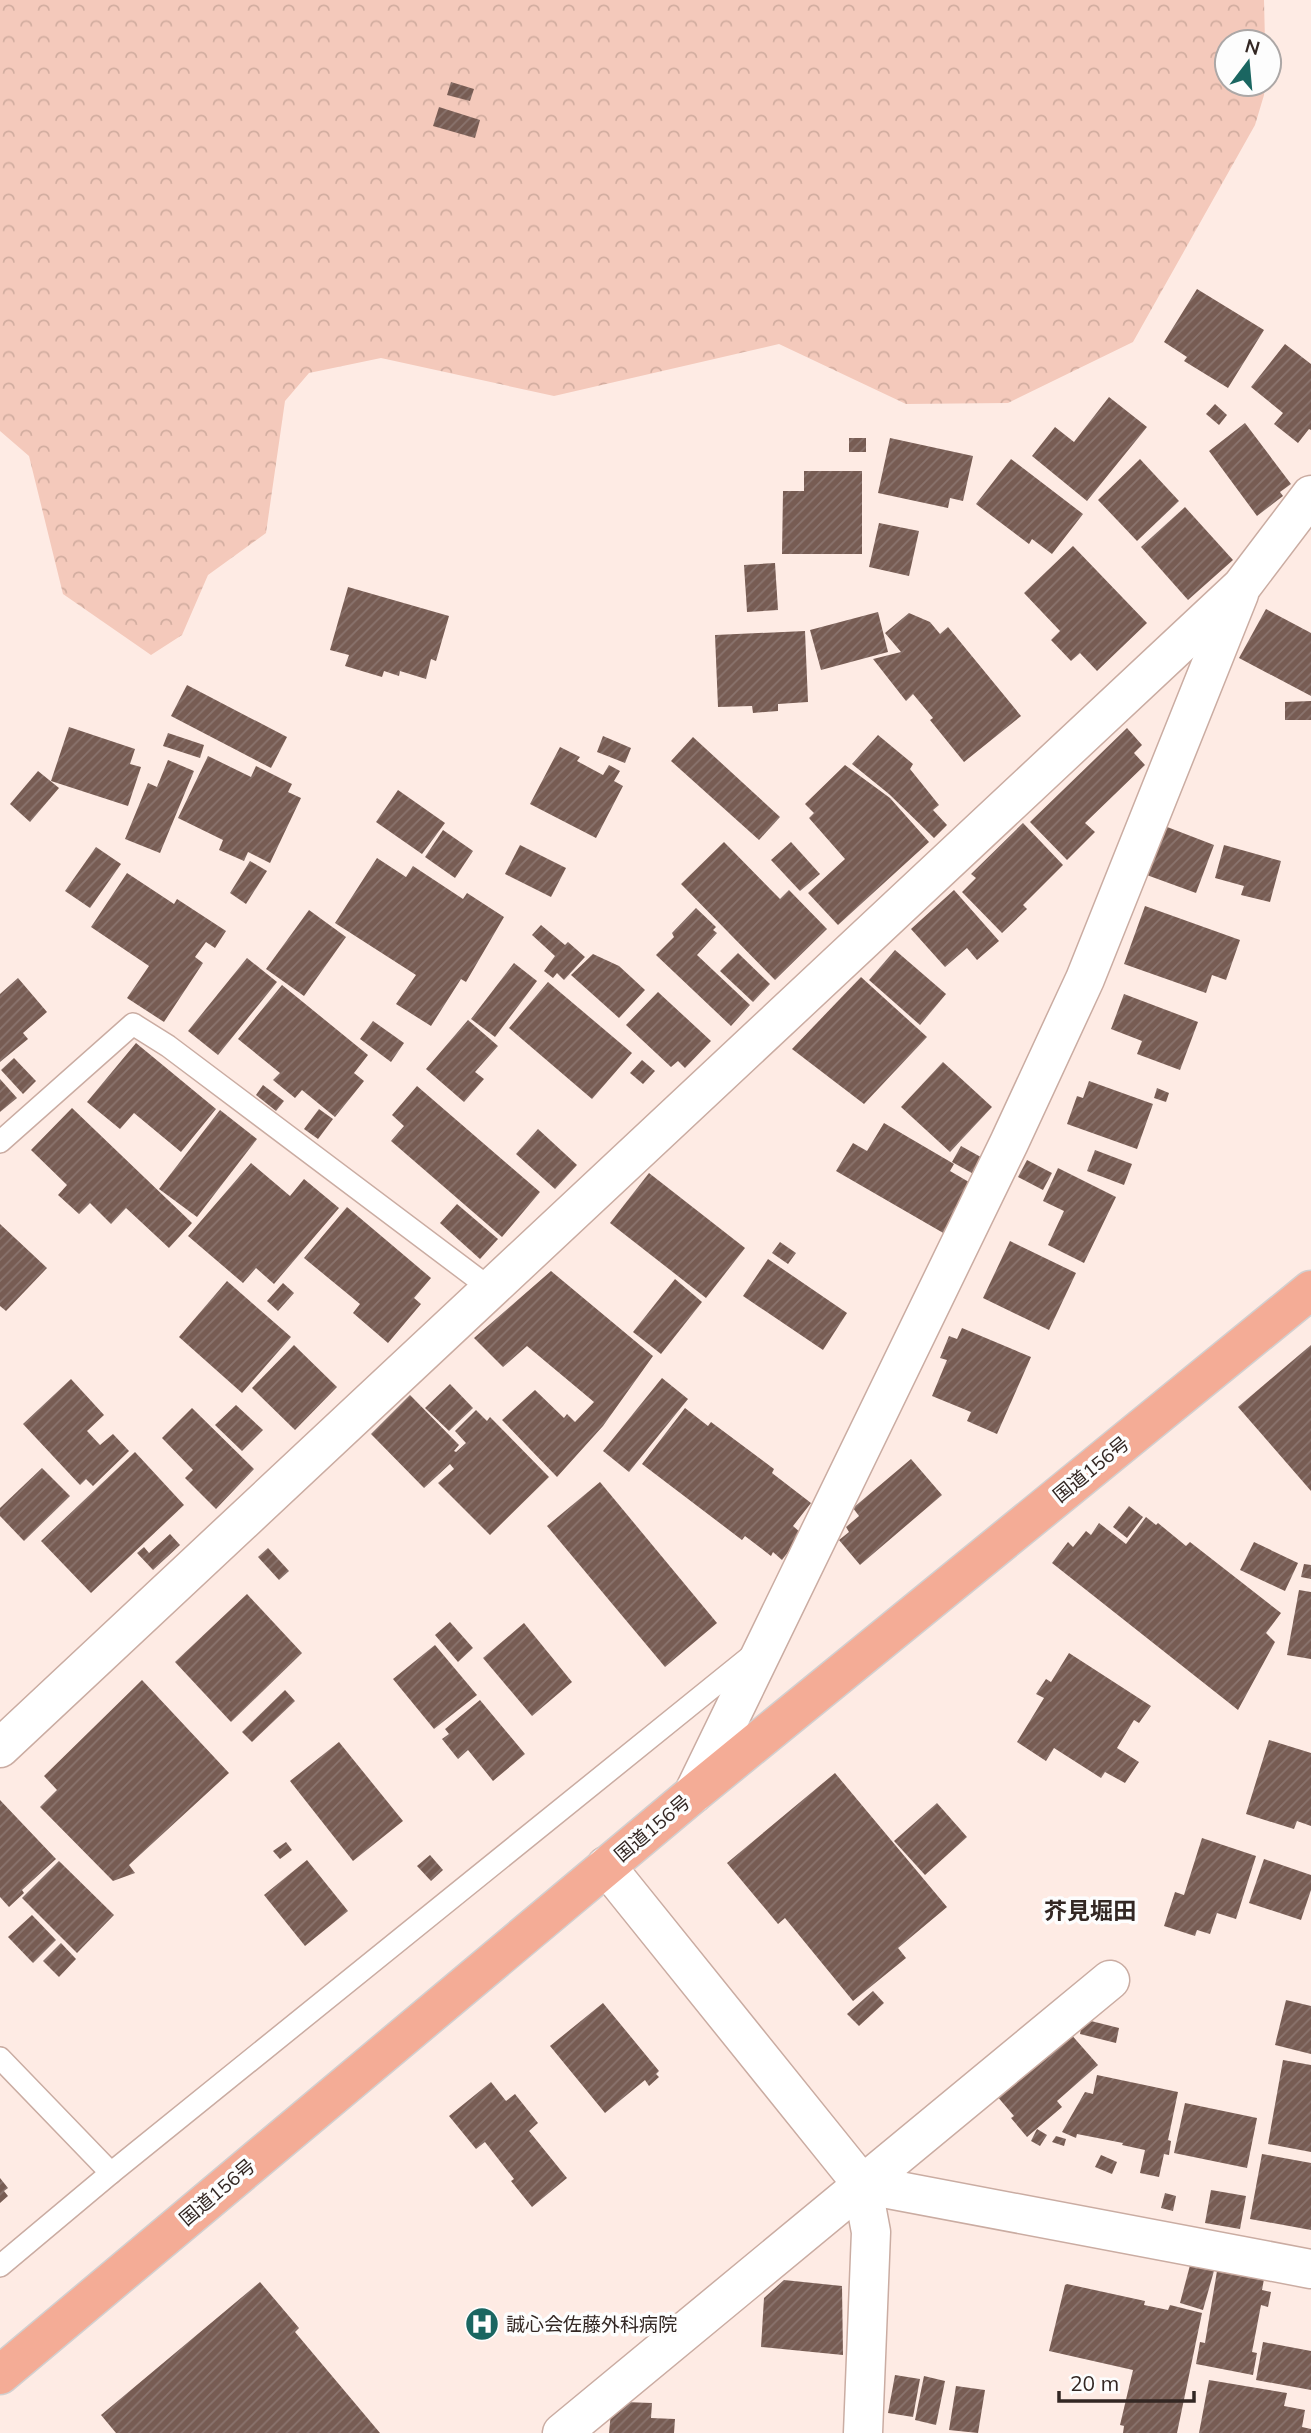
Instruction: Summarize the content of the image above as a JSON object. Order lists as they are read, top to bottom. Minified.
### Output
{"streets":{"highway":["国道156号"]},"districts":["芥見堀田"],"places":{"hospital":["誠心会佐藤外科病院"]},"scale_bar":"20 m","north":"top"}
